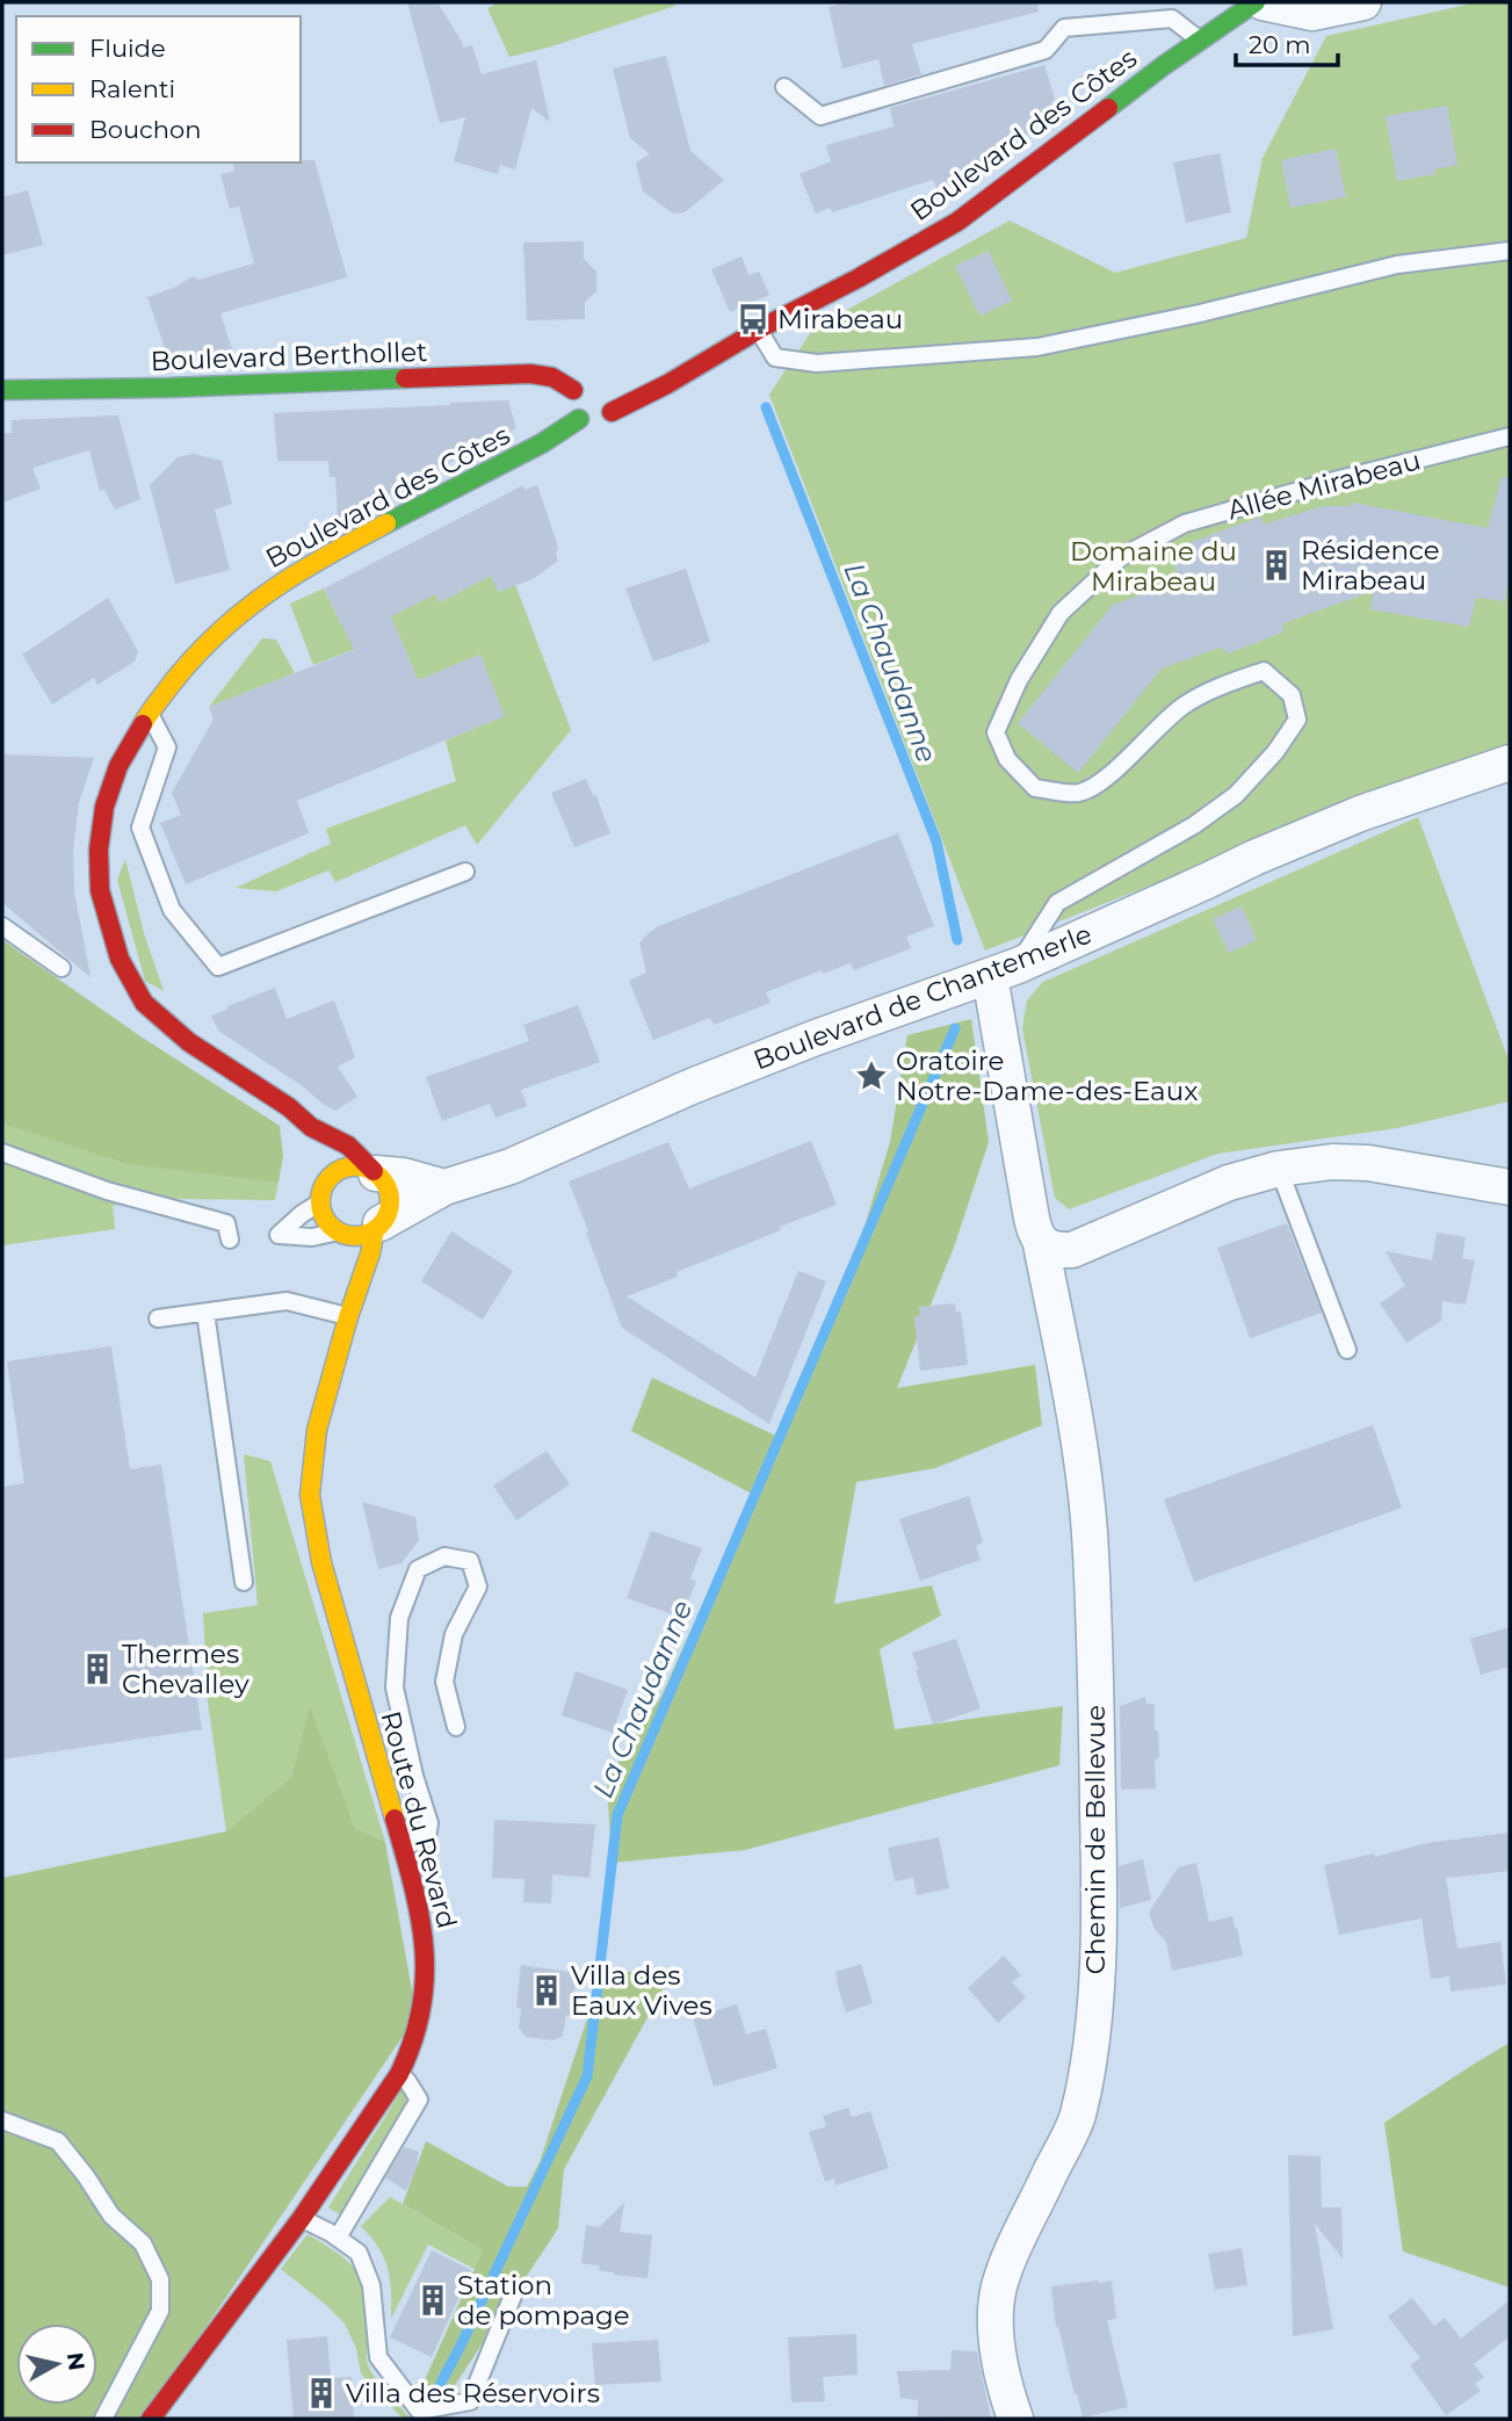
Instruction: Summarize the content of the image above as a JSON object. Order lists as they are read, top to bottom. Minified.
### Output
{"streets":{"main road":["Boulevard des Côtes","Boulevard Berthollet","Route du Revard"],"street":["Boulevard de Chantemerle","Chemin de Bellevue"],"lane":["Allée Mirabeau"]},"crossings":[["Boulevard des Côtes","Boulevard Berthollet"],["Boulevard des Côtes","Boulevard de Chantemerle"],["Boulevard des Côtes","Route du Revard"],["Allée Mirabeau","Boulevard de Chantemerle"],["Allée Mirabeau","Chemin de Bellevue"],["Boulevard de Chantemerle","Route du Revard"],["Boulevard de Chantemerle","Chemin de Bellevue"]],"water":["La Chaudanne"],"parks":["Domaine du Mirabeau"],"places":{"bus stop":["Mirabeau"],"building":["Résidence Mirabeau","Thermes Chevalley","Villa des Eaux Vives","Station de pompage","Villa des Réservoirs"],"place":["Oratoire Notre-Dame-des-Eaux"]},"legend":["Fluide","Ralenti","Bouchon"],"scale_bar":"20 m","north":"right"}
